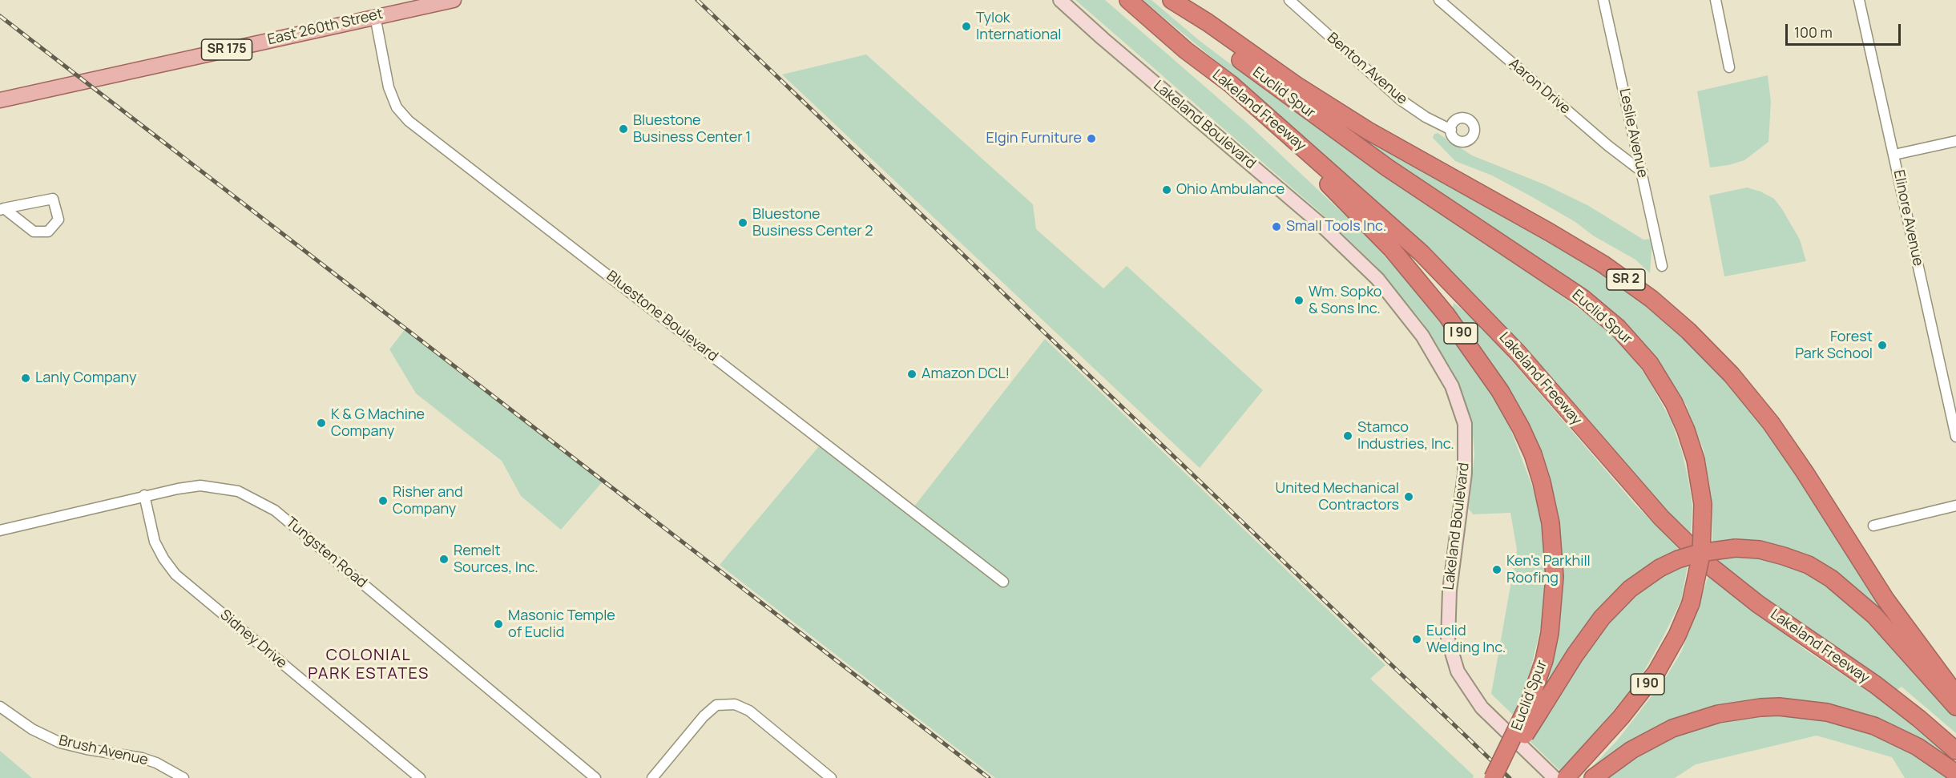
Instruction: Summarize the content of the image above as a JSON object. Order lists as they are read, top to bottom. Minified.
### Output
{"streets":{"highway":["Euclid Spur","Lakeland Freeway","SR 2","I 90"],"main road":["East 260th Street","SR 175"],"street":["Benton Avenue","Aaron Drive","Lakeland Boulevard","Leslie Avenue","Elinore Avenue","Bluestone Boulevard","Tungsten Road","Sidney Drive","Brush Avenue"]},"crossings":[["East 260th Street","Bluestone Boulevard"],["Aaron Drive","Leslie Avenue"],["Euclid Spur","Lakeland Freeway"],["Euclid Spur","SR 2"],["Tungsten Road","Sidney Drive"]],"districts":["COLONIAL PARK ESTATES"],"places":["Tylok International","Bluestone Business Center 1","Elgin Furniture","Ohio Ambulance","Bluestone Business Center 2","Small Tools Inc.","Wm. Sopko & Sons Inc.","Forest Park School","Amazon DCL!","Lanly Company","K & G Machine Company","Stamco Industries, Inc.","United Mechanical Contractors","Risher and Company","Remelt Sources, Inc.","Ken's Parkhill Roofing","Masonic Temple of Euclid","Euclid Welding Inc."],"scale_bar":"100 m"}
